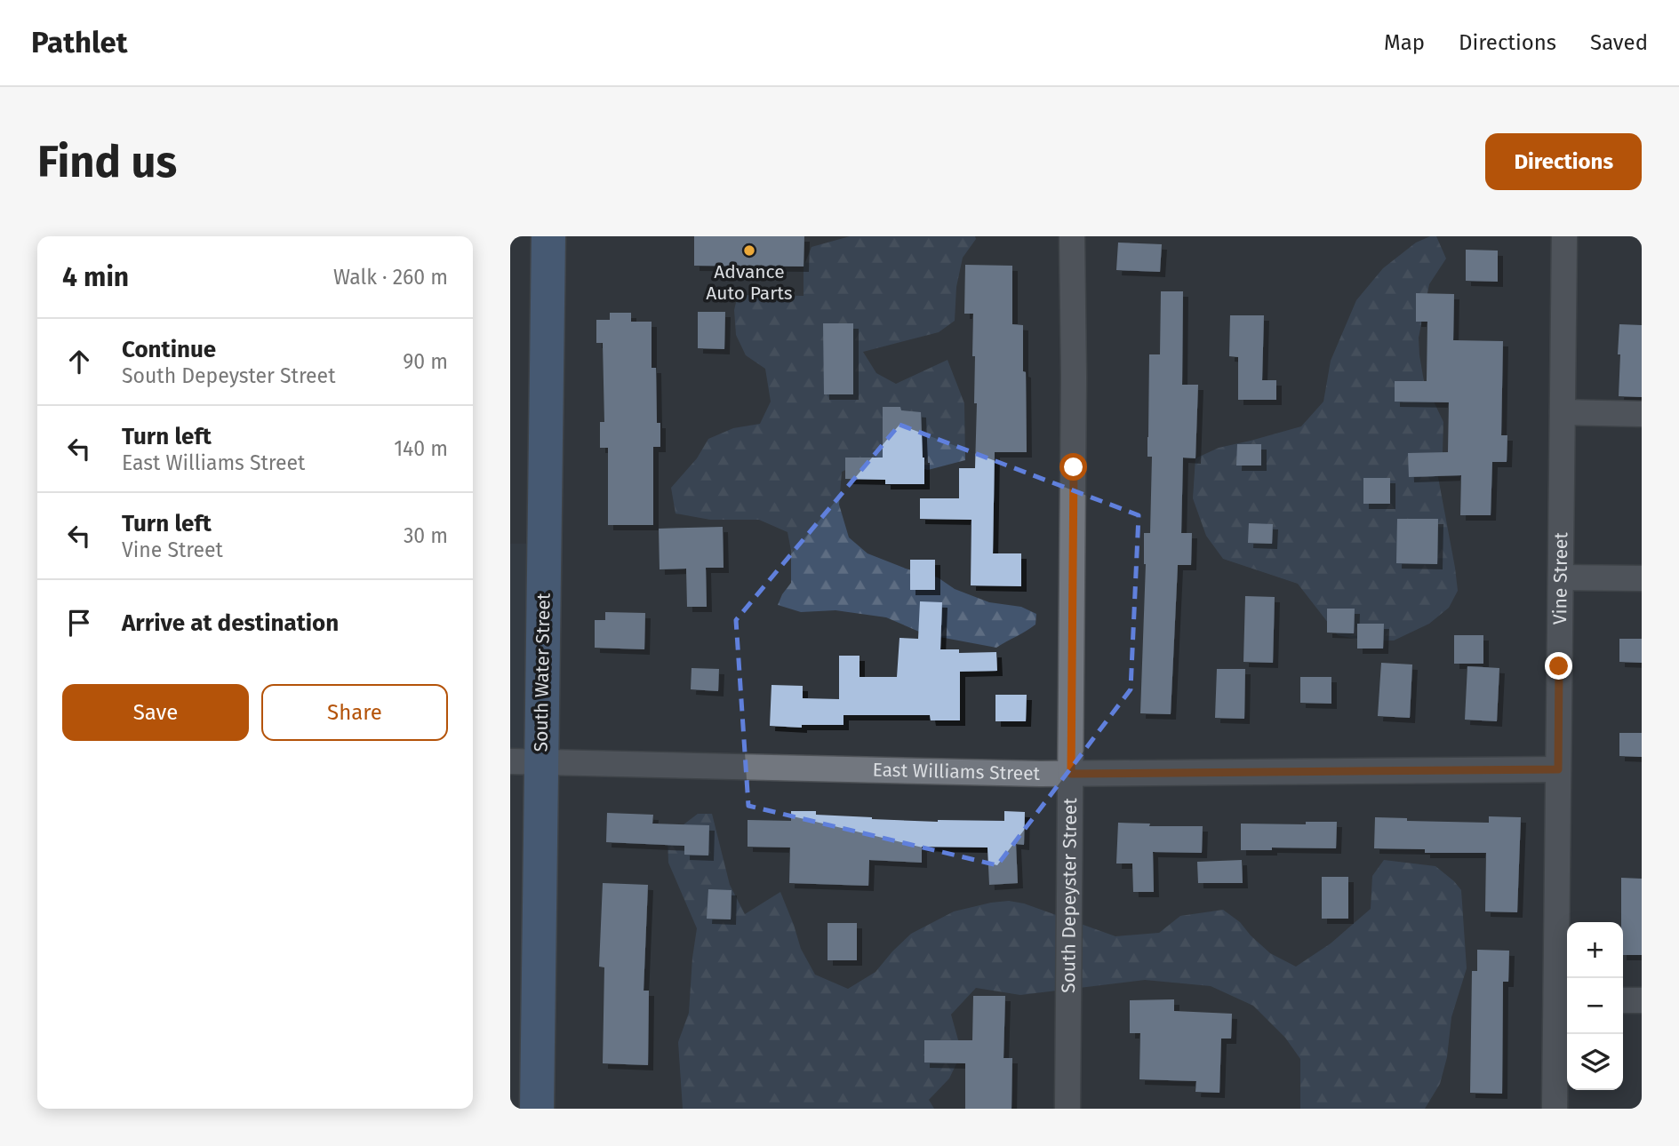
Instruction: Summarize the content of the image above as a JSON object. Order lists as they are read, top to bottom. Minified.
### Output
{"streets":{"main road":["South Water Street"],"street":["Vine Street","East Williams Street","South Depeyster Street"]},"crossings":[["Vine Street","East Williams Street"],["South Water Street","East Williams Street"],["East Williams Street","South Depeyster Street"]],"places":["Advance Auto Parts"],"page":{"header":"Pathlet","nav":["Map","Directions","Saved"],"buttons":["Directions",["Save","Share"]],"title":"Find us","heading":["4 min","Walk · 260 m"],"list":[["Continue","South Depeyster Street","90 m"],["Turn left","East Williams Street","140 m"],["Turn left","Vine Street","30 m"],"Arrive at destination"],"map_buttons":["+","−"]}}
